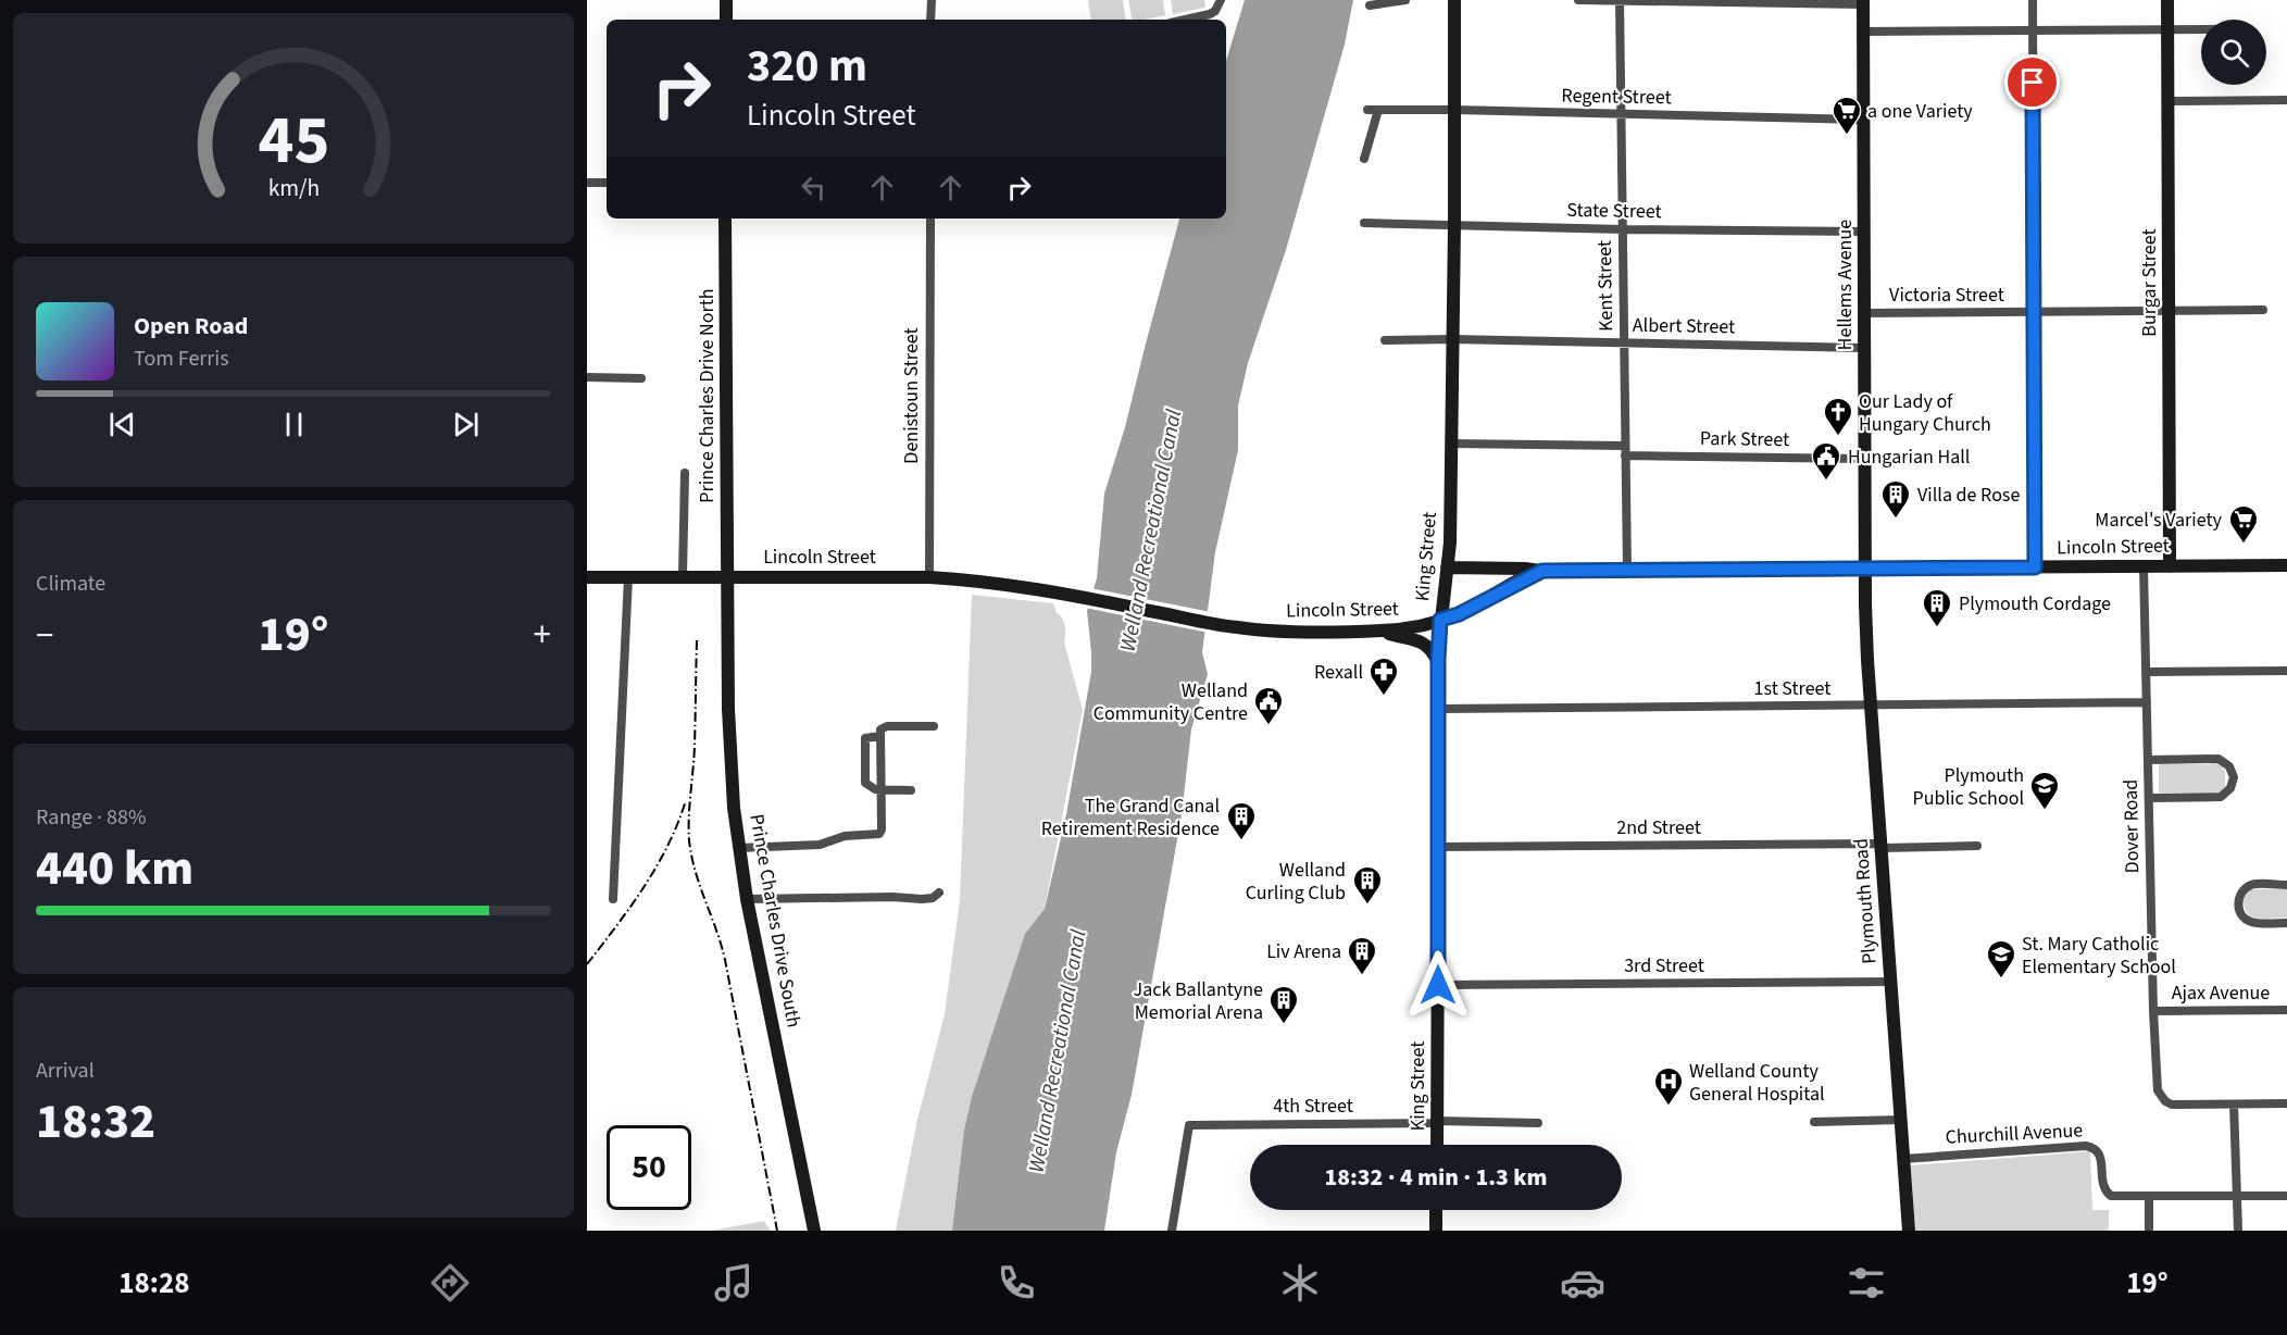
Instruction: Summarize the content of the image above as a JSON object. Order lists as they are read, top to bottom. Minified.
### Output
{"streets":{"main road":["Burgar Street","Hellems Avenue","Prince Charles Drive North","Lincoln Street","King Street","Plymouth Road","Prince Charles Drive South"],"street":["Regent Street","State Street","Kent Street","Victoria Street","Albert Street","Denistoun Street","Park Street","1st Street","Dover Road","2nd Street","3rd Street","Ajax Avenue","4th Street","Churchill Avenue"]},"crossings":[["Regent Street","Hellems Avenue"],["Regent Street","Kent Street"],["Regent Street","King Street"],["State Street","Hellems Avenue"],["State Street","Kent Street"],["State Street","King Street"],["Burgar Street","Victoria Street"],["Burgar Street","Lincoln Street"],["Hellems Avenue","Victoria Street"],["Hellems Avenue","Albert Street"],["Hellems Avenue","Park Street"],["Hellems Avenue","Lincoln Street"],["Hellems Avenue","Plymouth Road"],["Kent Street","Albert Street"],["Kent Street","Park Street"],["Kent Street","Lincoln Street"],["Albert Street","King Street"],["Prince Charles Drive North","Lincoln Street"],["Prince Charles Drive North","Prince Charles Drive South"],["Denistoun Street","Lincoln Street"],["Park Street","King Street"],["Lincoln Street","King Street"],["Lincoln Street","Dover Road"],["Lincoln Street","Plymouth Road"],["Lincoln Street","Prince Charles Drive South"],["King Street","1st Street"],["King Street","2nd Street"],["King Street","3rd Street"],["King Street","4th Street"],["1st Street","Dover Road"],["1st Street","Plymouth Road"],["Dover Road","Ajax Avenue"],["2nd Street","Plymouth Road"],["Plymouth Road","3rd Street"],["Plymouth Road","Churchill Avenue"]],"water":["Welland Recreational Canal"],"places":{"supermarket":["a one Variety","Marcel's Variety"],"church":["Our Lady of Hungary Church"],"public building":["Hungarian Hall","Welland Community Centre"],"building":["Villa de Rose","Plymouth Cordage","The Grand Canal Retirement Residence","Welland Curling Club","Liv Arena","Jack Ballantyne Memorial Arena"],"pharmacy":["Rexall"],"school or university":["Plymouth Public School","St. Mary Catholic Elementary School"],"hospital":["Welland County General Hospital"]},"page":{"turn":["320 m","Lincoln Street"],"song":["Open Road","Tom Ferris"],"tile":["Climate",["Range · 88%","440 km"],["Arrival","18:32"]],"heat":["−","19°","+"],"limit":"50","trip":"18:32 · 4 min · 1.3 km","tabs":["18:28","19°"],"gauge":["45","km/h"]}}
